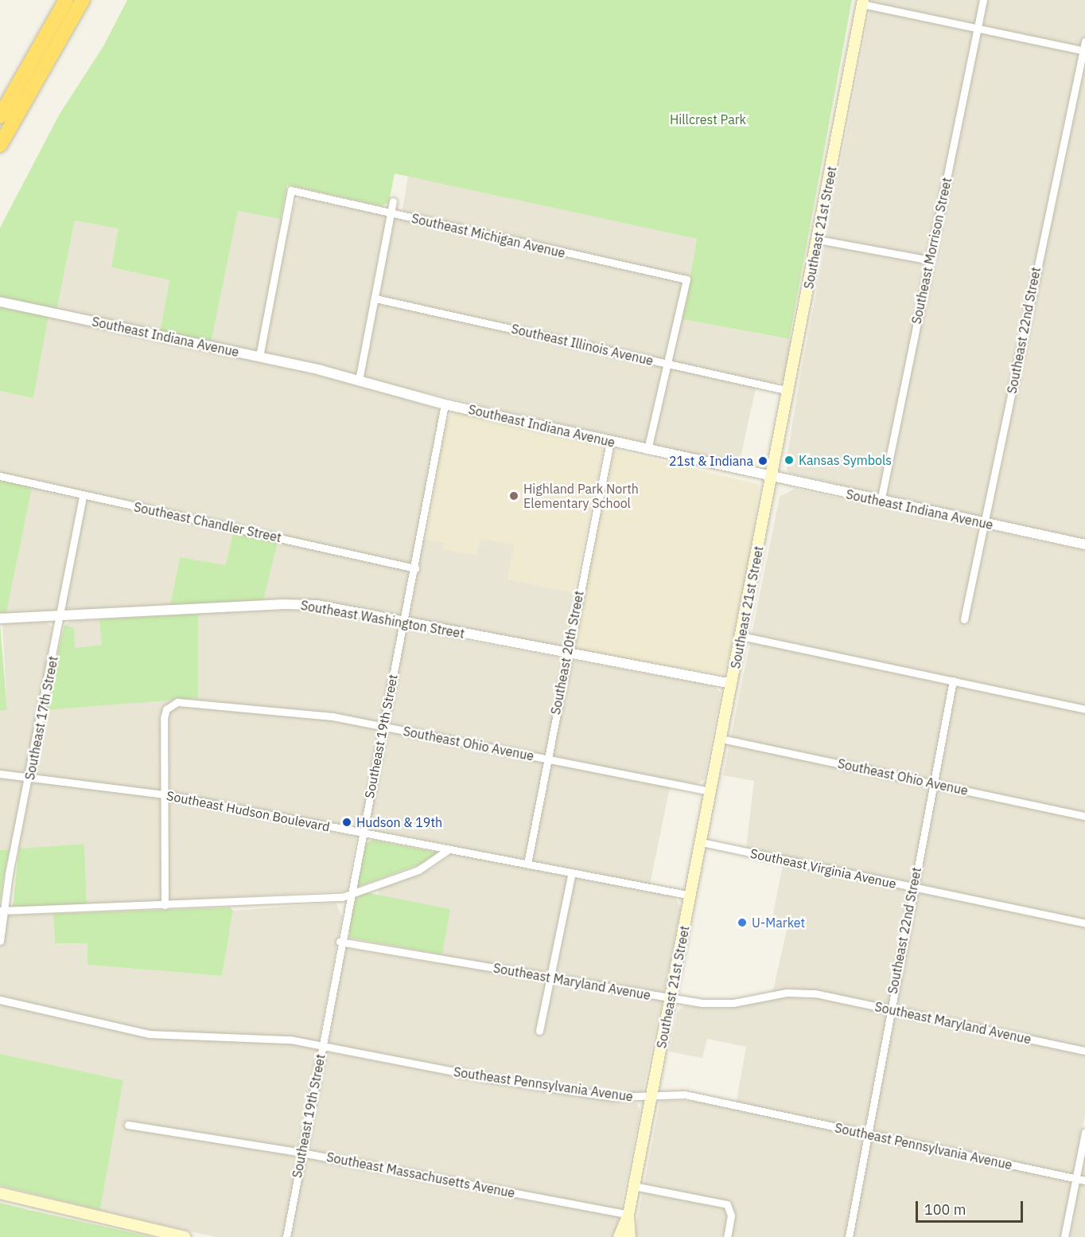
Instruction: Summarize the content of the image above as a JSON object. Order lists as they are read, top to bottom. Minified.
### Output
{"streets":{"main road":["Southeast 21st Street"],"street":["Southeast Michigan Avenue","Southeast Morrison Street","Southeast 22nd Street","Southeast Indiana Avenue","Southeast Illinois Avenue","Southeast Chandler Street","Southeast Washington Street","Southeast 20th Street","Southeast 17th Street","Southeast 19th Street","Southeast Ohio Avenue","Southeast Hudson Boulevard","Southeast Virginia Avenue","Southeast Maryland Avenue","Southeast Pennsylvania Avenue","Southeast Massachusetts Avenue"]},"crossings":[["Southeast 21st Street","Southeast Indiana Avenue"],["Southeast 21st Street","Southeast Illinois Avenue"],["Southeast 21st Street","Southeast Washington Street"],["Southeast 21st Street","Southeast Ohio Avenue"],["Southeast 21st Street","Southeast Hudson Boulevard"],["Southeast 21st Street","Southeast Virginia Avenue"],["Southeast 21st Street","Southeast Maryland Avenue"],["Southeast 21st Street","Southeast Pennsylvania Avenue"],["Southeast 21st Street","Southeast Massachusetts Avenue"],["Southeast Michigan Avenue","Southeast Indiana Avenue"],["Southeast Michigan Avenue","Southeast Illinois Avenue"],["Southeast Morrison Street","Southeast Indiana Avenue"],["Southeast 22nd Street","Southeast Indiana Avenue"],["Southeast 22nd Street","Southeast Ohio Avenue"],["Southeast 22nd Street","Southeast Virginia Avenue"],["Southeast 22nd Street","Southeast Maryland Avenue"],["Southeast 22nd Street","Southeast Pennsylvania Avenue"],["Southeast Indiana Avenue","Southeast 20th Street"],["Southeast Indiana Avenue","Southeast 19th Street"],["Southeast Chandler Street","Southeast 17th Street"],["Southeast Chandler Street","Southeast 19th Street"],["Southeast Washington Street","Southeast 20th Street"],["Southeast Washington Street","Southeast 17th Street"],["Southeast Washington Street","Southeast 19th Street"],["Southeast 20th Street","Southeast Ohio Avenue"],["Southeast 20th Street","Southeast Hudson Boulevard"],["Southeast 17th Street","Southeast Hudson Boulevard"],["Southeast 19th Street","Southeast Ohio Avenue"],["Southeast 19th Street","Southeast Hudson Boulevard"],["Southeast 19th Street","Southeast Maryland Avenue"],["Southeast 19th Street","Southeast Pennsylvania Avenue"],["Southeast 19th Street","Southeast Massachusetts Avenue"],["Southeast Ohio Avenue","Southeast Hudson Boulevard"]],"parks":["Hillcrest Park"],"places":["Kansas Symbols","21st & Indiana","Highland Park North Elementary School","Hudson & 19th","U-Market"],"scale_bar":"100 m"}
